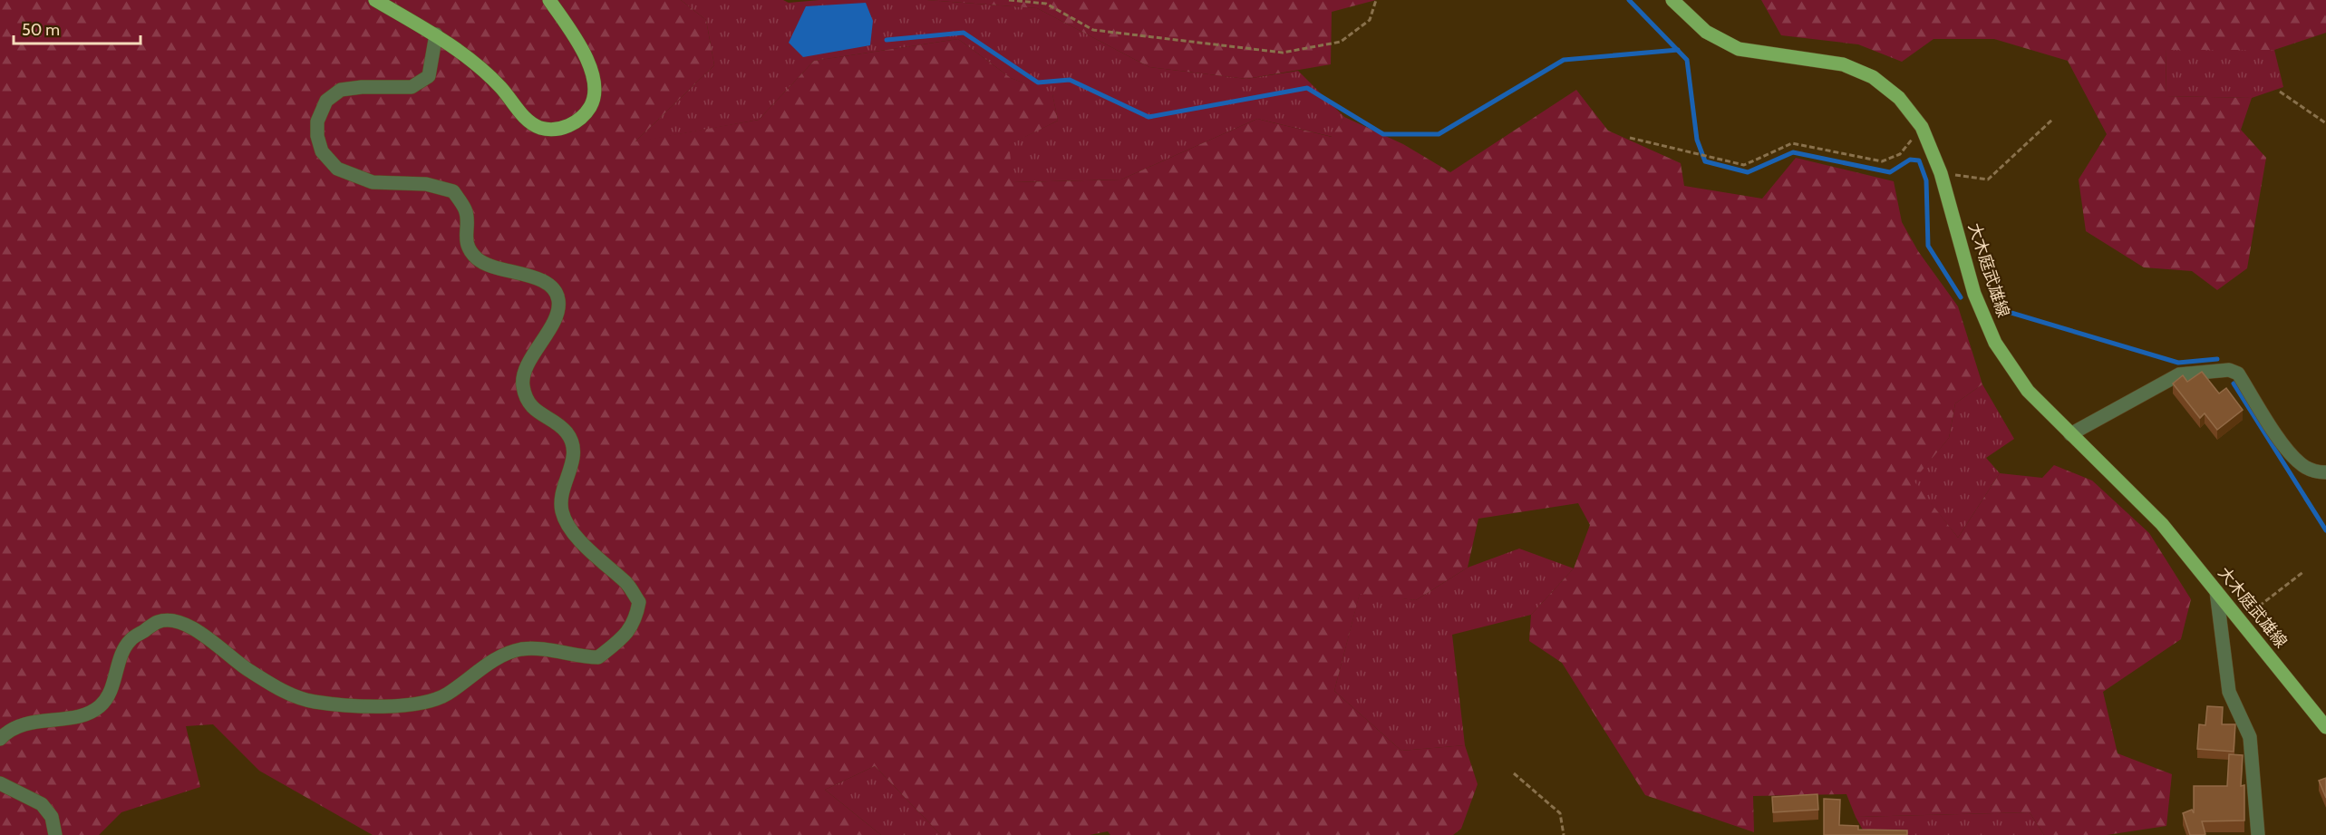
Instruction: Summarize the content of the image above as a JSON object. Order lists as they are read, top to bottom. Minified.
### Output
{"streets":{"main road":["大木庭武雄線"]},"scale_bar":"50 m"}
